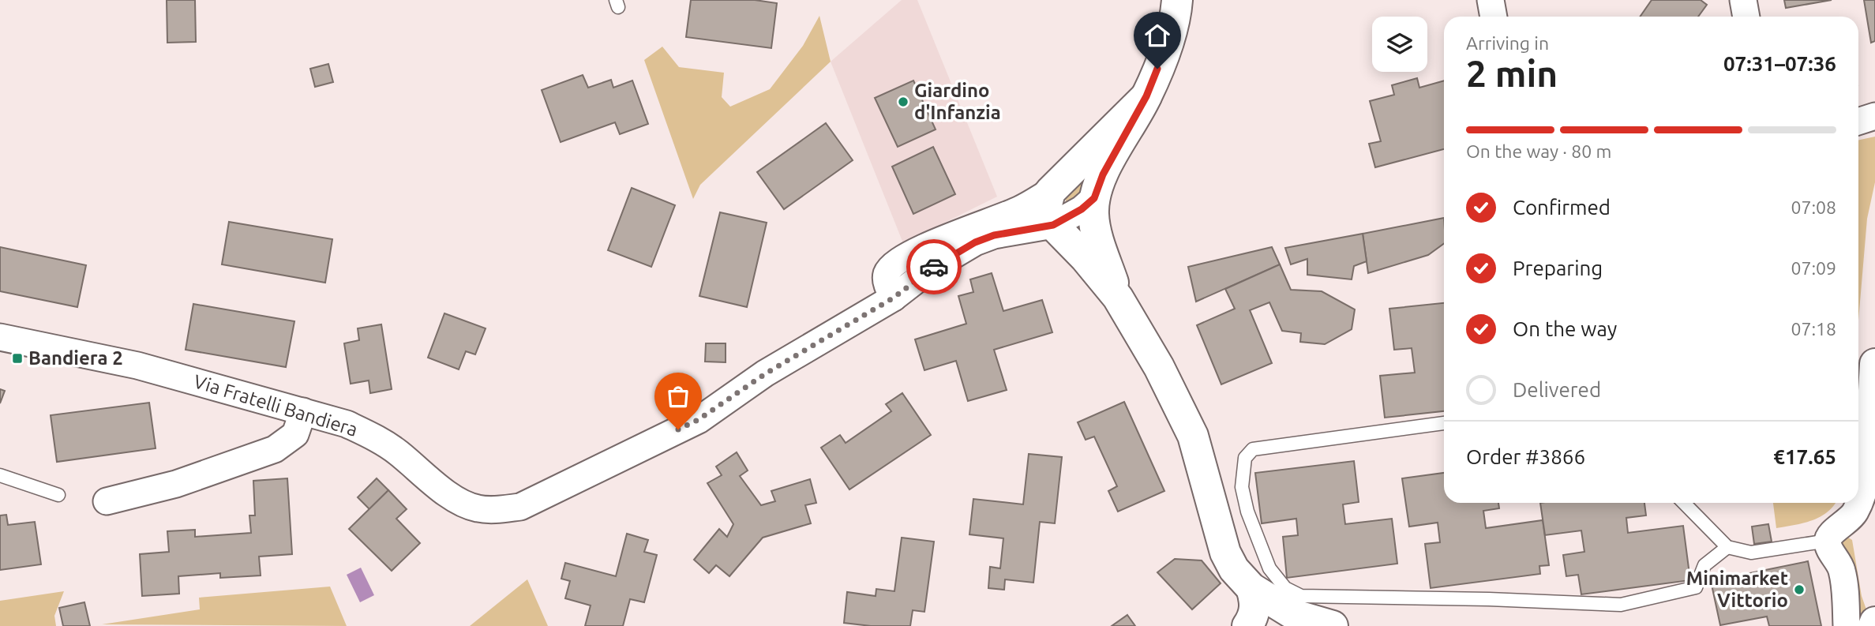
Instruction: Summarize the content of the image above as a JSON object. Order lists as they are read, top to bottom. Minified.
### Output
{"streets":{"street":["Via Fratelli Bandiera"]},"places":{"other":["Giardino d'Infanzia","Minimarket Vittorio"],"transit":["Bandiera 2"]},"page":{"heading":["2 min","Arriving in","07:31–07:36"],"panel":["Order #3866","€17.65"],"bar":"On the way · 80 m","list":[["Confirmed","07:08"],["Preparing","07:09"],["On the way","07:18"],"Delivered"]}}
